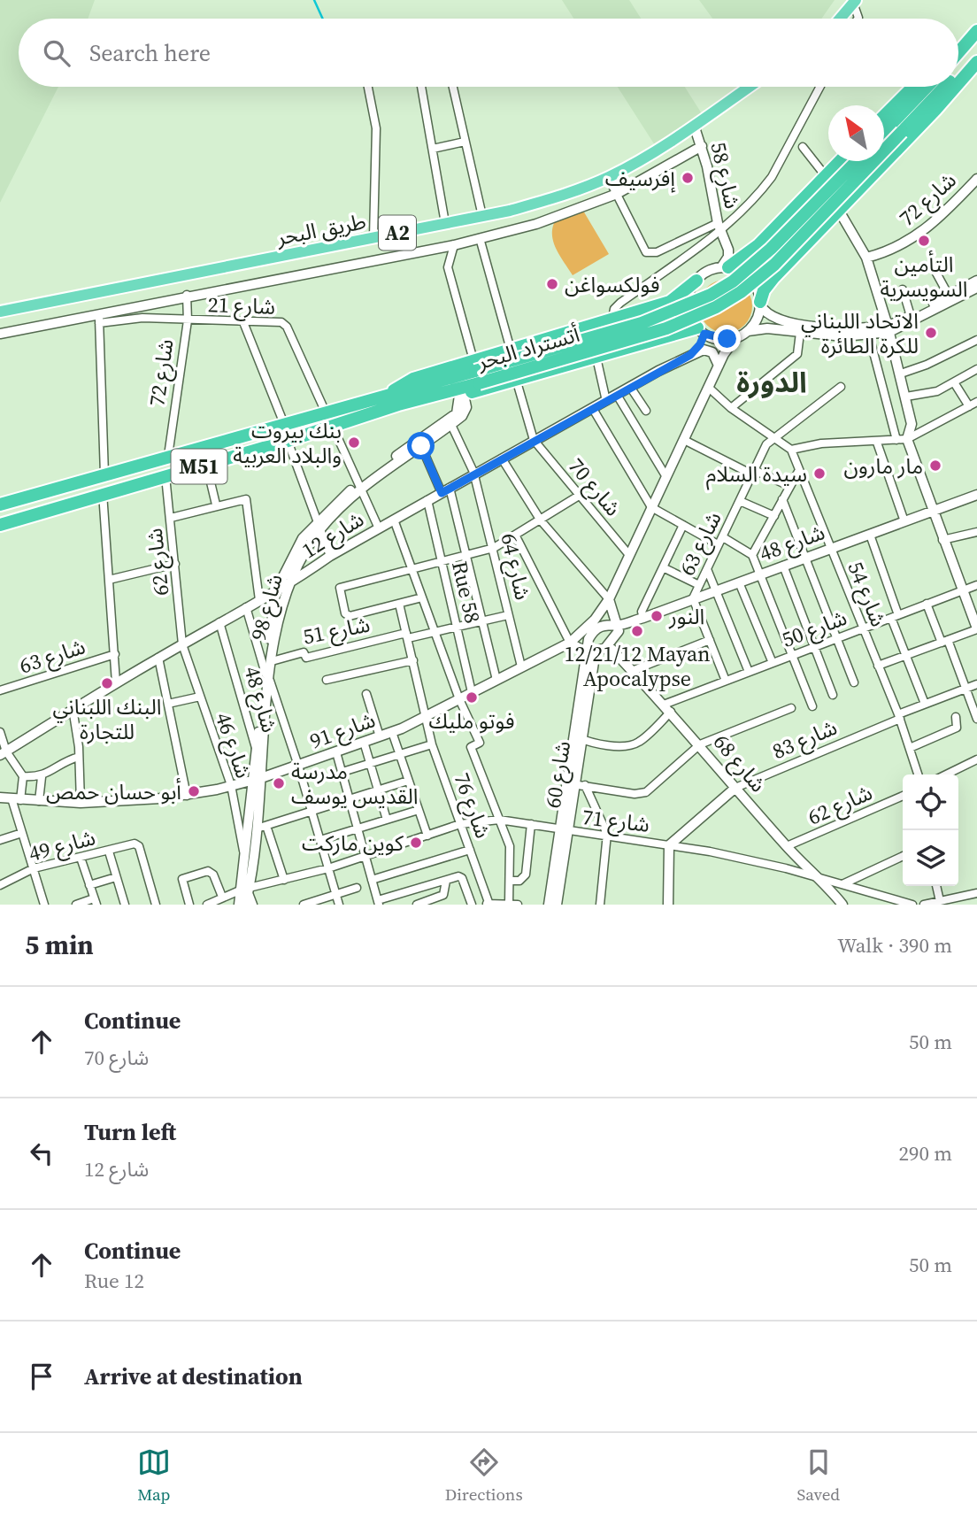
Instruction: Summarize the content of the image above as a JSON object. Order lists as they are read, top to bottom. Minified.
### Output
{"streets":{"highway":["طريق البحر","A2","أتستراد البحر","M51"],"street":["شارع 58","شارع 72","شارع 21","شارع 70","شارع 12","شارع 48","شارع 63","شارع 62","شارع 64","Rue 58","شارع 54","شارع 98","شارع 50","شارع 51","شارع 91","شارع 83","شارع 46","شارع 68","شارع 60","شارع 76","شارع 71","شارع 49"]},"crossings":[["شارع 58","طريق البحر"],["شارع 58","شارع 91"],["شارع 72","شارع 21"],["شارع 72","أتستراد البحر"],["شارع 21","أتستراد البحر"],["أتستراد البحر","شارع 62"],["شارع 70","شارع 12"],["شارع 70","شارع 91"],["شارع 12","شارع 48"],["شارع 12","شارع 62"],["شارع 12","شارع 64"],["شارع 12","Rue 58"],["شارع 12","شارع 98"],["شارع 12","شارع 46"],["شارع 48","شارع 63"],["شارع 48","شارع 54"],["شارع 48","شارع 98"],["شارع 48","شارع 60"],["شارع 62","شارع 46"],["شارع 62","شارع 68"],["شارع 64","شارع 98"],["شارع 64","شارع 51"],["شارع 64","شارع 91"],["Rue 58","شارع 51"],["Rue 58","شارع 91"],["شارع 54","شارع 50"],["شارع 54","شارع 83"],["شارع 98","شارع 51"],["شارع 98","شارع 91"],["شارع 98","شارع 46"],["شارع 98","شارع 71"],["شارع 50","شارع 68"],["شارع 51","شارع 76"],["شارع 91","شارع 46"],["شارع 91","شارع 76"],["شارع 83","شارع 68"],["شارع 83","شارع 71"],["شارع 68","شارع 71"],["شارع 60","شارع 71"],["شارع 76","شارع 71"]],"districts":["الدورة"],"places":["إفرسيف","التأمين السويسرية","فولكسواغن","الاتحاد اللبناني للكرة الطائرة","بنك بيروت والبلاد العربية","مار مارون","سيدة السلام","النور","12/21/12 Mayan Apocalypse","البنك اللبناني للتجارة","فوتو مليك","مدرسة القديس يوسف","أبو حسان حمص","كوين ماركت"],"north":"top left","page":{"search":"Search here","heading":["5 min","Walk · 390 m"],"list":[["Continue","شارع 70","50 m"],["Turn left","شارع 12","290 m"],["Continue","Rue 12","50 m"],"Arrive at destination"],"nav":["Map","Directions","Saved"]}}
